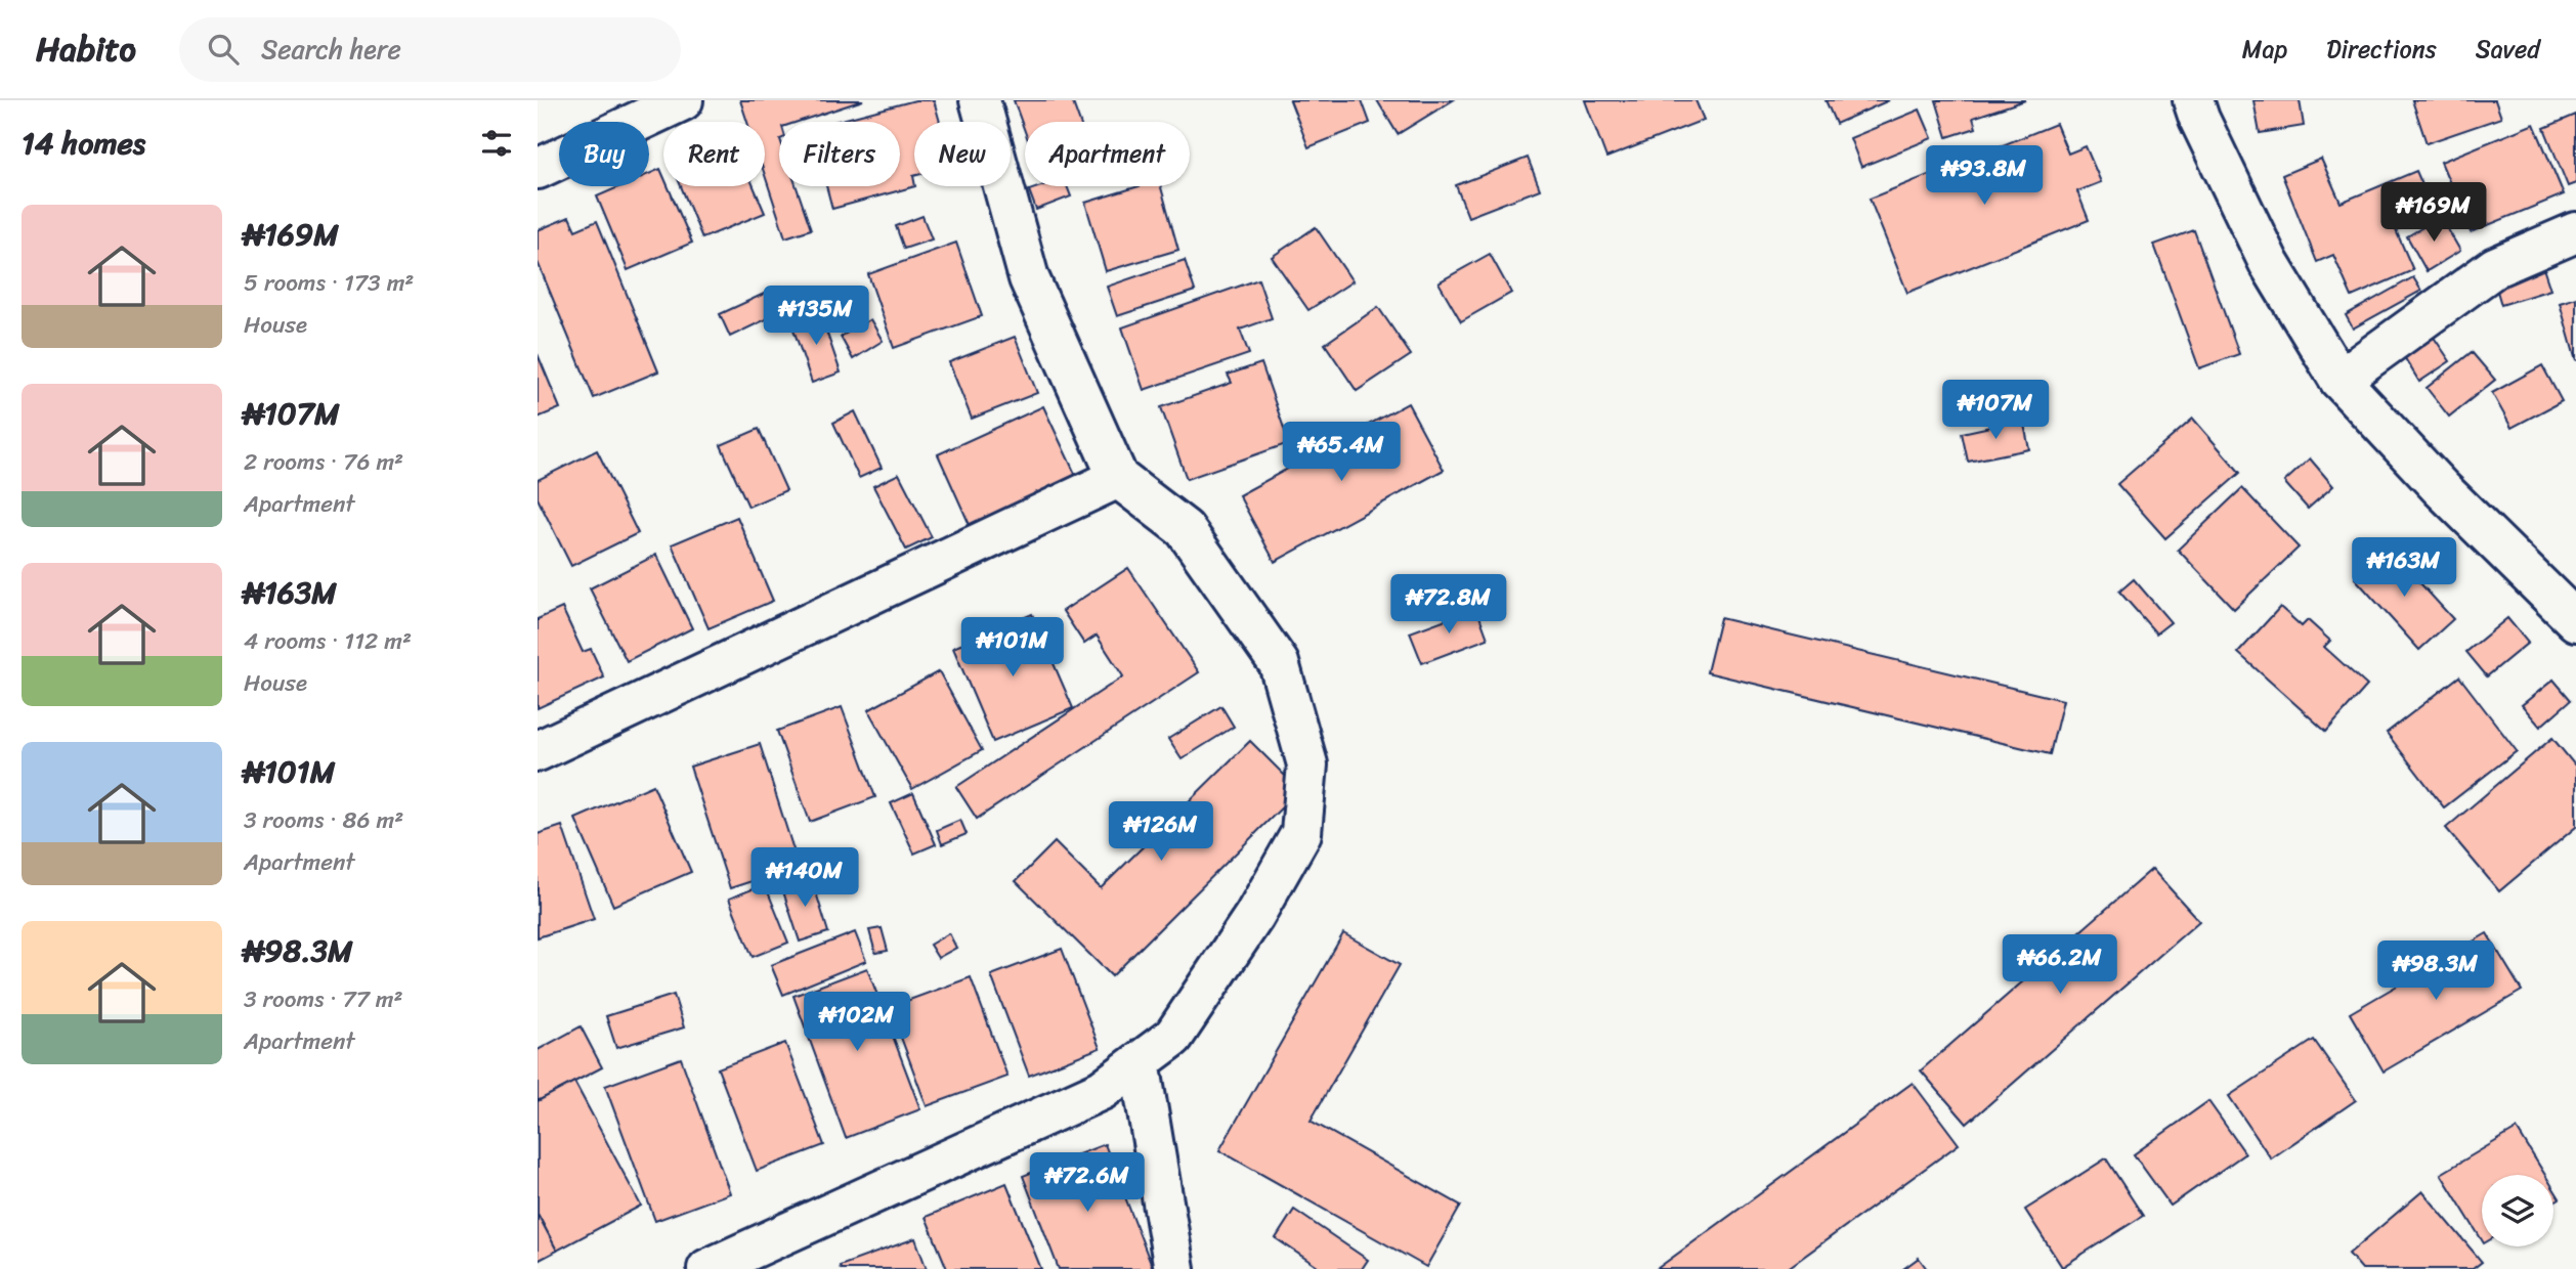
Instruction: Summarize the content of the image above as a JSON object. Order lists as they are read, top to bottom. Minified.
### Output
{"page":{"header":"Habito","search":"Search here","nav":["Map","Directions","Saved"],"heading":"14 homes","chip":["Buy","Rent","Filters","New","Apartment"],"price":["₦93.8M","₦169M","₦135M","₦107M","₦65.4M","₦163M","₦72.8M","₦101M","₦126M","₦140M","₦66.2M","₦98.3M","₦102M","₦72.6M"],"list":[{"name":"₦169M","note":"5 rooms · 173 m² · House"},{"name":"₦107M","note":"2 rooms · 76 m² · Apartment"},{"name":"₦163M","note":"4 rooms · 112 m² · House"},{"name":"₦101M","note":"3 rooms · 86 m² · Apartment"},{"name":"₦98.3M","note":"3 rooms · 77 m² · Apartment"}]}}
